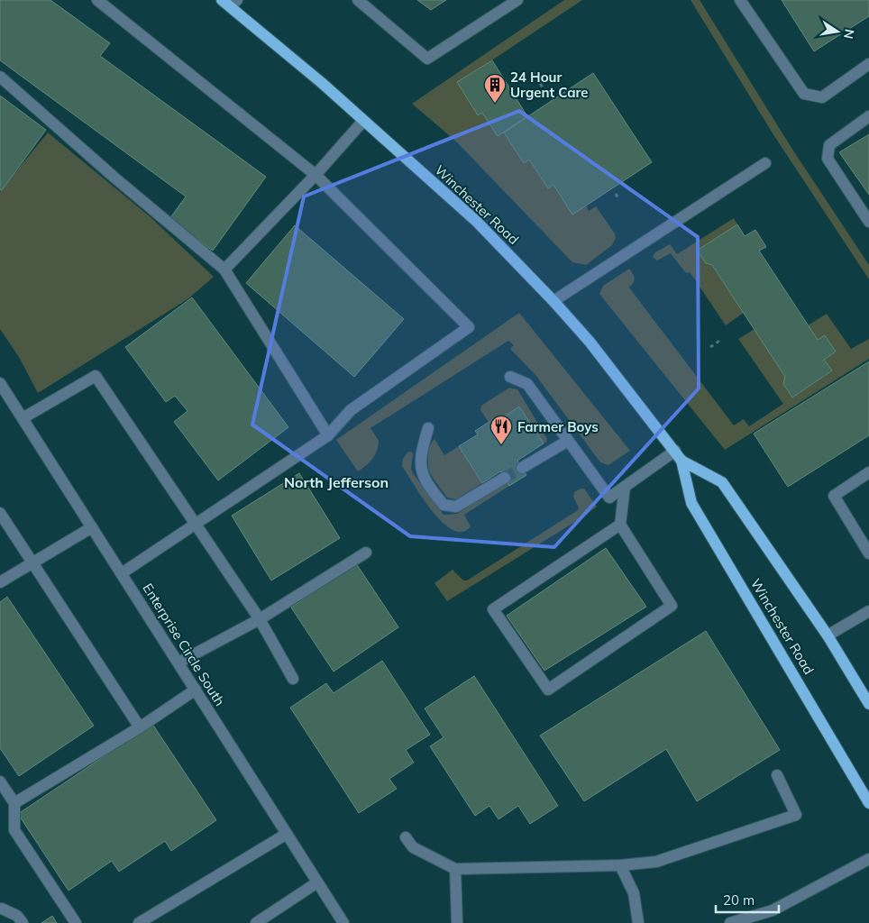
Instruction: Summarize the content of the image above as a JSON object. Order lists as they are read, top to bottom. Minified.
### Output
{"streets":{"main road":["Winchester Road"],"street":["Enterprise Circle South"]},"districts":["North Jefferson"],"places":{"building":["24 Hour Urgent Care"],"restaurant":["Farmer Boys"]},"scale_bar":"20 m","north":"right"}
